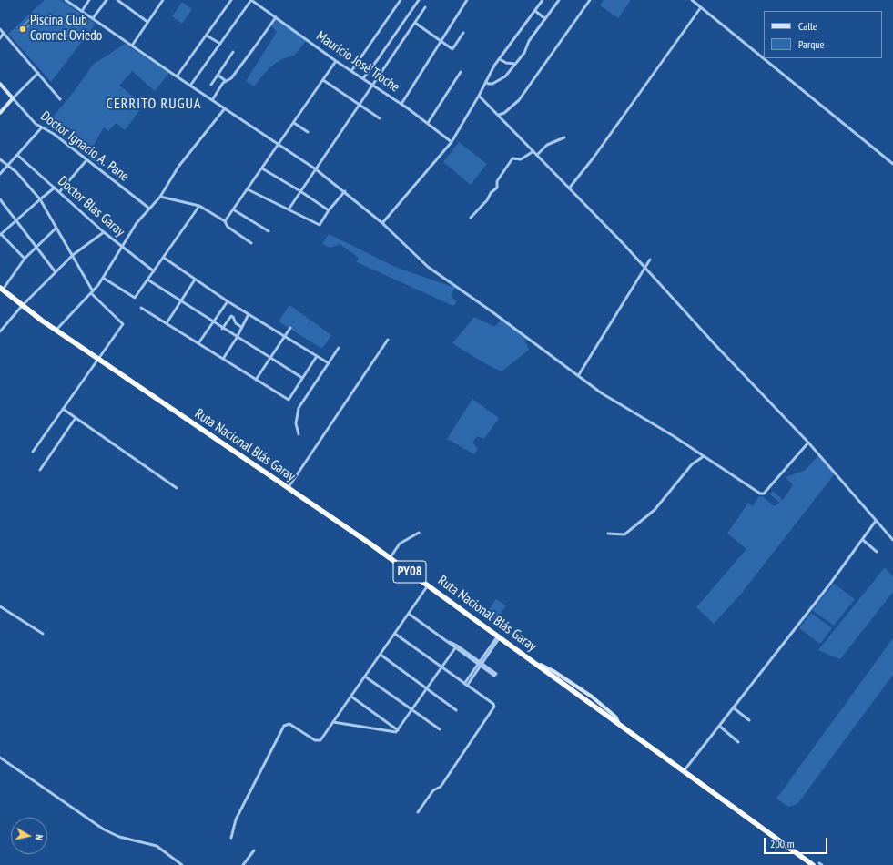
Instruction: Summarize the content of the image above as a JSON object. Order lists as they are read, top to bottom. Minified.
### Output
{"streets":{"highway":["Ruta Nacional Blás Garay","PY08"],"street":["Mauricio José Troche","Doctor Ignacio A. Pane","Doctor Blas Garay"]},"districts":["CERRITO RUGUA"],"places":["Piscina Club Coronel Oviedo"],"legend":["Calle","Parque"],"scale_bar":"200 m","north":"right"}
